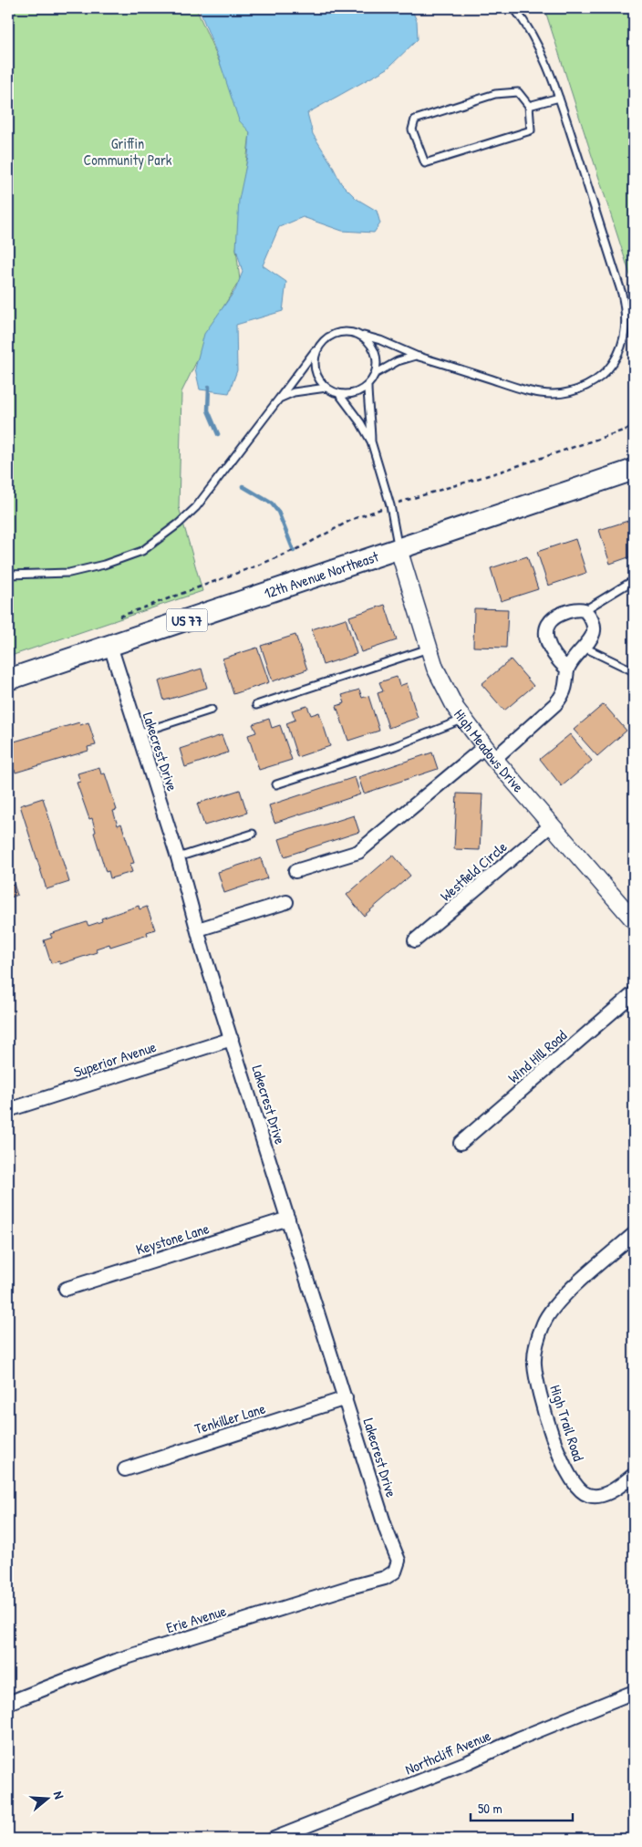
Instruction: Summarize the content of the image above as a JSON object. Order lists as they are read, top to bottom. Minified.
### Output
{"streets":{"main road":["12th Avenue Northeast","US 77"],"street":["High Meadows Drive","Lakecrest Drive","Westfield Circle","Wind Hill Road","Superior Avenue","Keystone Lane","Tenkiller Lane","High Trail Road","Erie Avenue","Northcliff Avenue"]},"crossings":[["12th Avenue Northeast","High Meadows Drive"],["12th Avenue Northeast","Lakecrest Drive"],["High Meadows Drive","Westfield Circle"],["Lakecrest Drive","Superior Avenue"],["Lakecrest Drive","Keystone Lane"],["Lakecrest Drive","Tenkiller Lane"],["Lakecrest Drive","Erie Avenue"]],"parks":["Griffin Community Park"],"scale_bar":"50 m","north":"right"}
